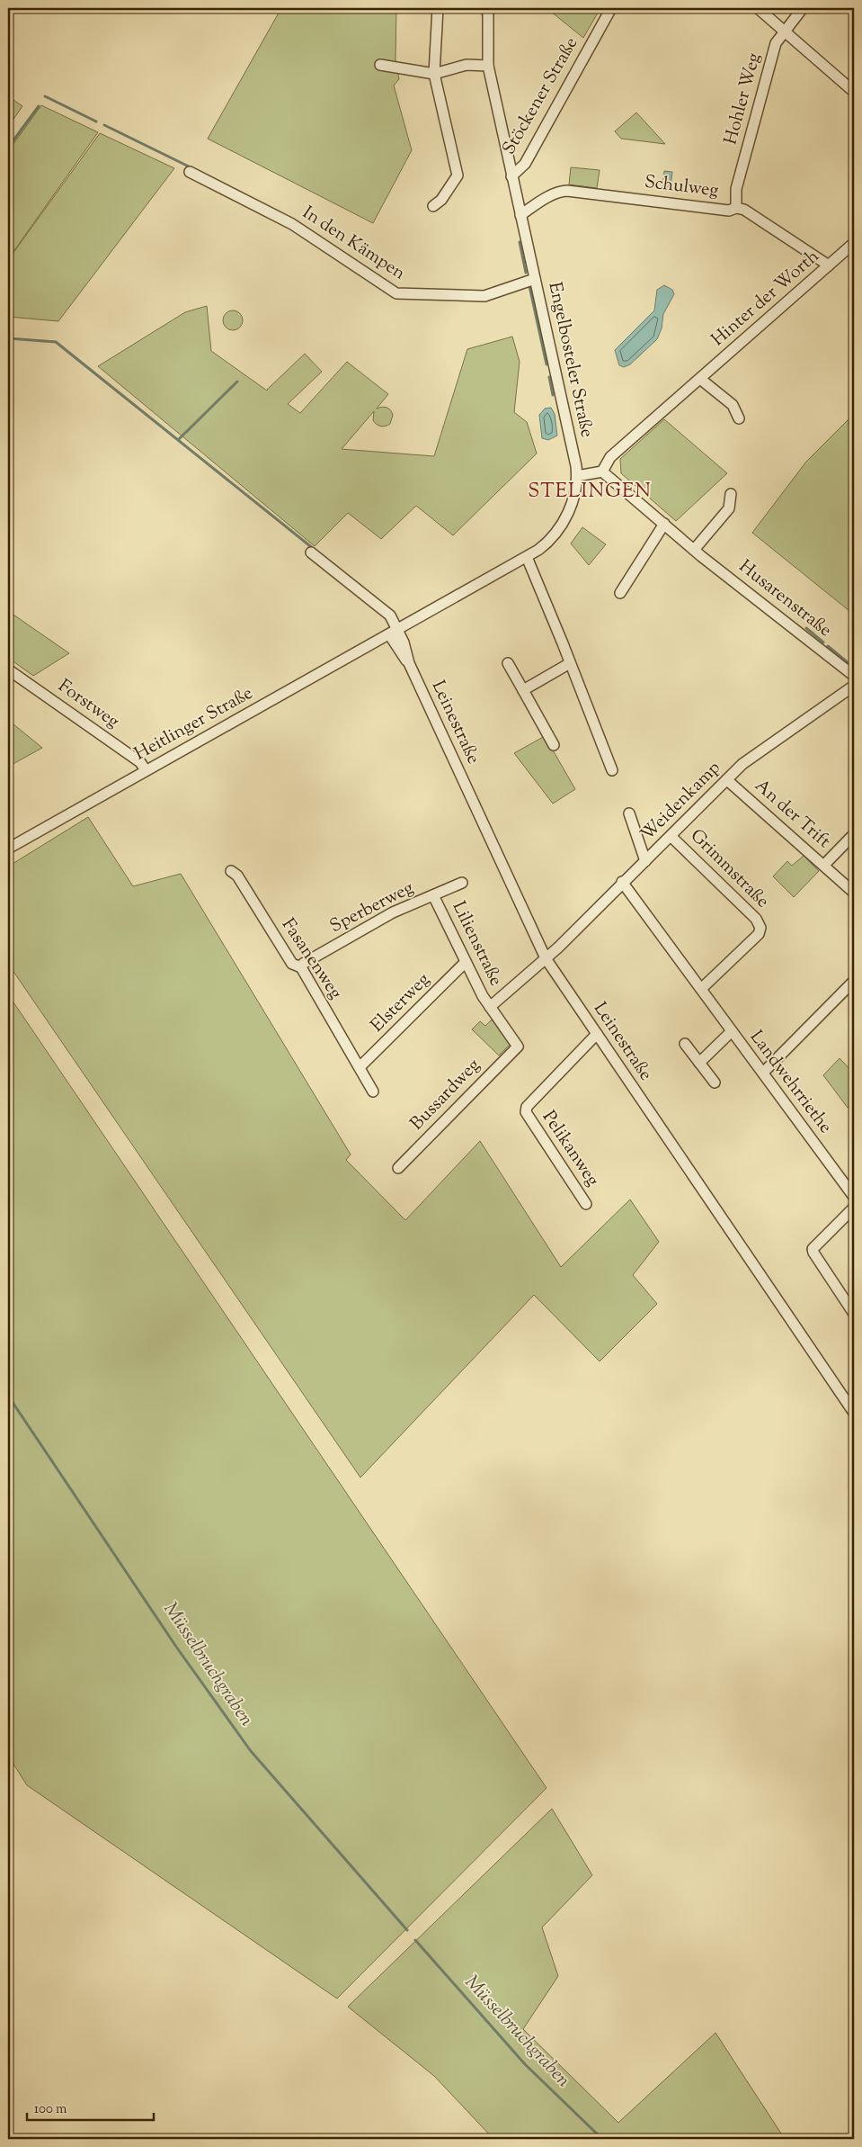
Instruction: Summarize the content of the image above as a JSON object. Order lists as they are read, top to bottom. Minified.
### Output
{"streets":{"street":["Stöckener Straße","Hohler Weg","Schulweg","In den Kämpen","Hinter der Worth","Engelbosteler Straße","Husarenstraße","Forstweg","Leinestraße","Heitlinger Straße","Weidenkamp","An der Trift","Grimmstraße","Sperberweg","Lilienstraße","Fasanenweg","Elsterweg","Landwehrriethe","Bussardweg","Pelikanweg"]},"crossings":[["Stöckener Straße","Engelbosteler Straße"],["Hohler Weg","Schulweg"],["Schulweg","Hinter der Worth"],["Schulweg","Engelbosteler Straße"],["In den Kämpen","Engelbosteler Straße"],["Hinter der Worth","Husarenstraße"],["Engelbosteler Straße","Leinestraße"],["Engelbosteler Straße","Heitlinger Straße"],["Forstweg","Heitlinger Straße"],["Leinestraße","Heitlinger Straße"],["Leinestraße","Weidenkamp"],["Leinestraße","Lilienstraße"],["Leinestraße","Pelikanweg"],["Weidenkamp","An der Trift"],["Weidenkamp","Grimmstraße"],["Weidenkamp","Lilienstraße"],["Weidenkamp","Landwehrriethe"],["Grimmstraße","Landwehrriethe"],["Sperberweg","Lilienstraße"],["Sperberweg","Fasanenweg"],["Lilienstraße","Elsterweg"],["Lilienstraße","Bussardweg"],["Fasanenweg","Elsterweg"]],"districts":["STELINGEN"],"water":["Müsselbruchgraben"],"scale_bar":"100 m"}
